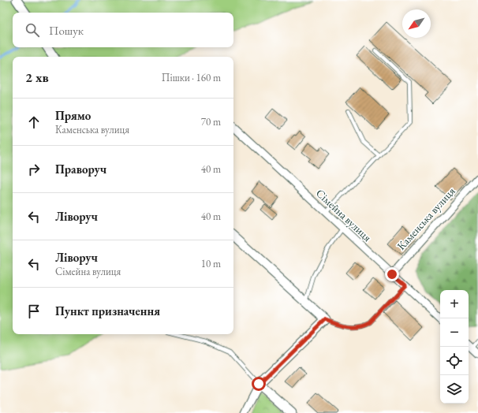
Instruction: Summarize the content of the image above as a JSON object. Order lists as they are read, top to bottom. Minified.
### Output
{"streets":{"street":["Сімейна вулиця","Каменська вулиця"]},"crossings":[["Сімейна вулиця","Каменська вулиця"]],"north":"bottom left","page":{"search":"Пошук","heading":["2 хв","Пішки · 160 m"],"list":[["Прямо","Каменська вулиця","70 m"],["Праворуч","40 m"],["Ліворуч","40 m"],["Ліворуч","Сімейна вулиця","10 m"],"Пункт призначення"],"map_buttons":["+","−"]}}
